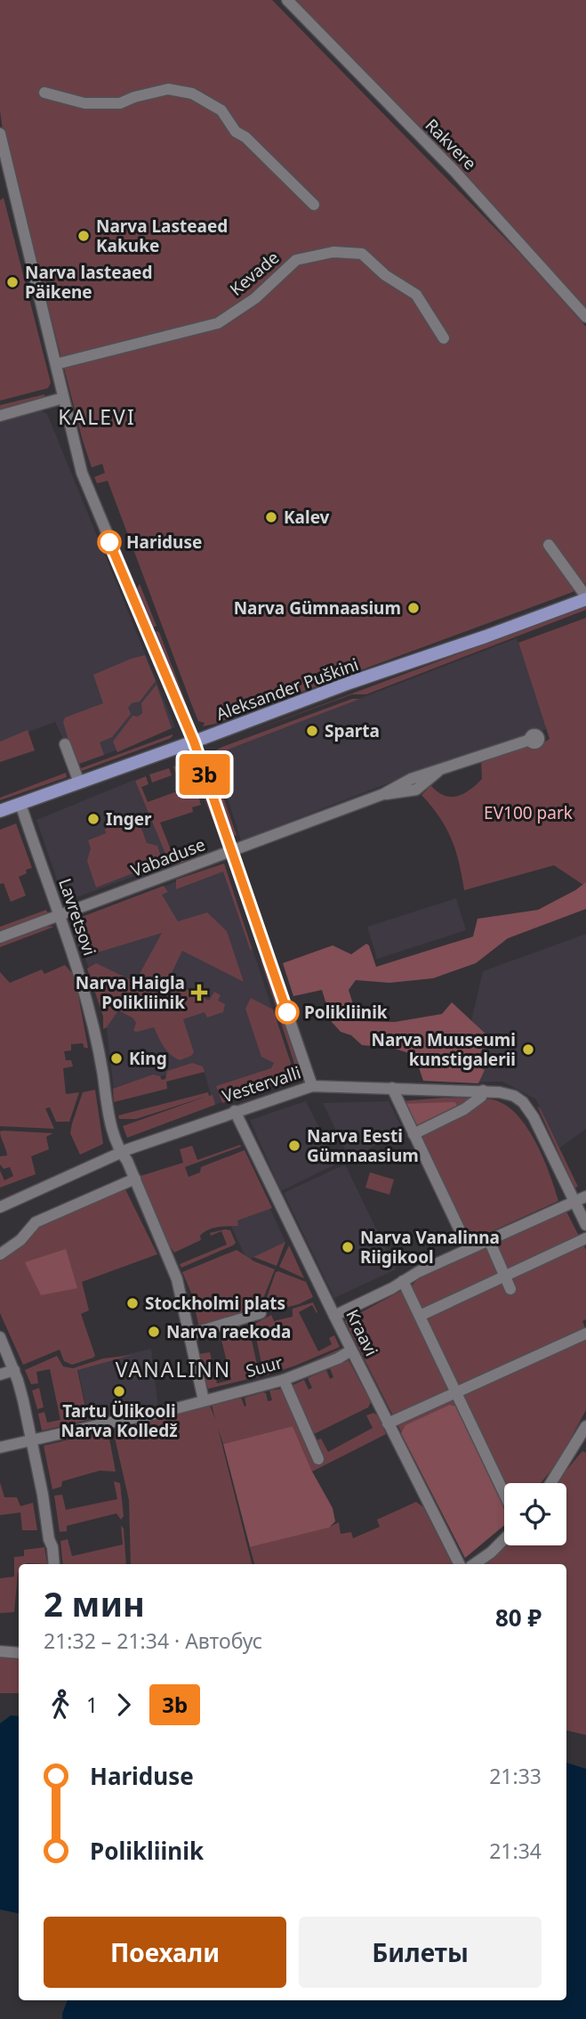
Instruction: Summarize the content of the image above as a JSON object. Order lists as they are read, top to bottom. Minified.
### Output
{"streets":{"main road":["Aleksander Puškini"],"street":["Rakvere","Kevade","Vabaduse","Lavretsovi","Vestervalli","Kraavi","Suur"]},"crossings":[["Aleksander Puškini","Lavretsovi"],["Vabaduse","Lavretsovi"],["Lavretsovi","Vestervalli"],["Lavretsovi","Suur"],["Vestervalli","Kraavi"],["Kraavi","Suur"]],"districts":["KALEVI","VANALINN"],"parks":["EV100 park"],"places":{"other":["Narva Lasteaed Kakuke","Narva lasteaed Päikene","Kalev","Hariduse","Narva Gümnaasium","Sparta","Inger","Polikliinik","Narva Muuseumi kunstigalerii","King","Narva Eesti Gümnaasium","Narva Vanalinna Riigikool","Stockholmi plats","Narva raekoda","Tartu Ülikooli Narva Kolledž"],"health":["Narva Haigla Polikliinik"]},"lines":["bus line 3b"],"page":{"on_map":"3b","heading":["2 мин","21:32 – 21:34 · Автобус","80 ₽"],"legs":["1","3b"],"list":[{"name":"Hariduse","value":"21:33"},{"name":"Polikliinik","value":"21:34"}],"buttons":["Поехали","Билеты"]}}
